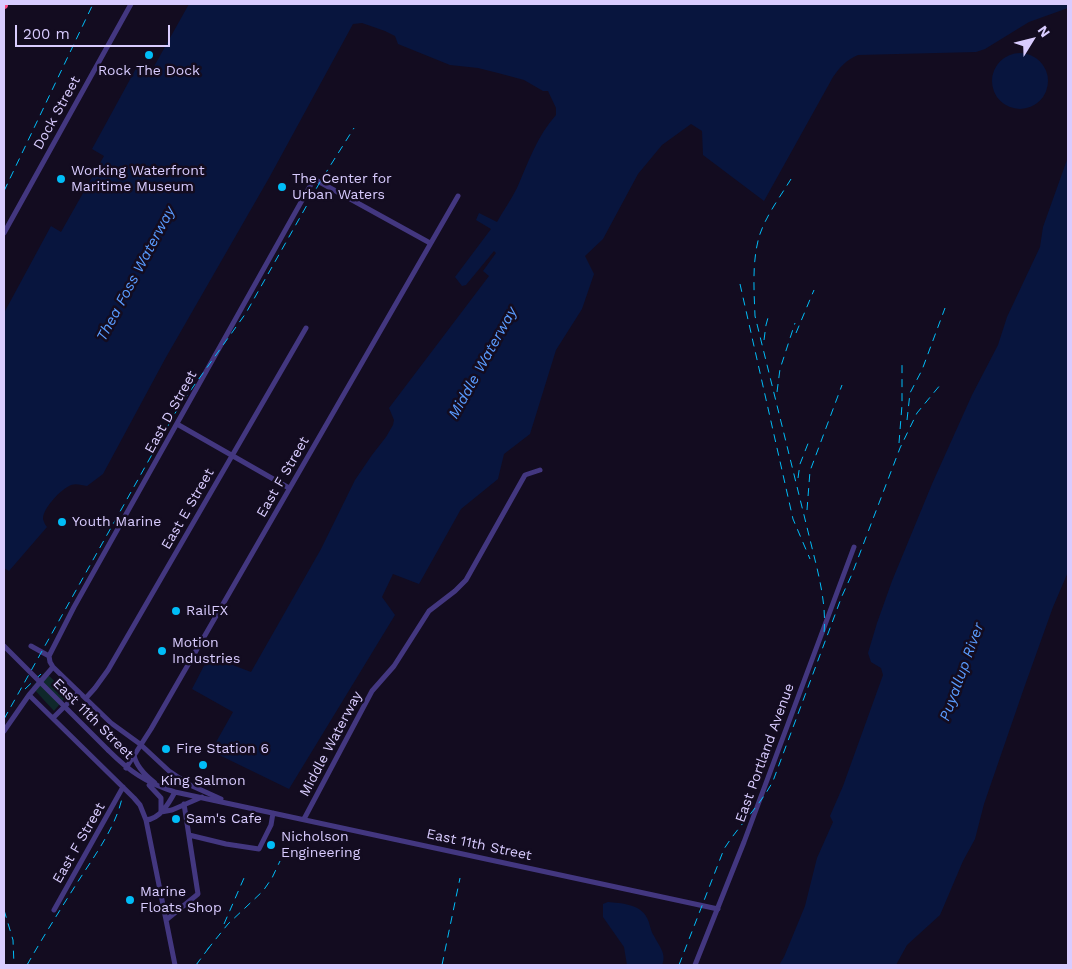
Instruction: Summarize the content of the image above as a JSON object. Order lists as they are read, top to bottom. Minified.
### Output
{"streets":{"street":["Dock Street","East D Street","East F Street","East E Street","East 11th Street","Middle Waterway","East Portland Avenue"]},"crossings":[["East D Street","East F Street"],["East D Street","East 11th Street"],["East F Street","East 11th Street"],["East E Street","East 11th Street"],["East 11th Street","Middle Waterway"],["East 11th Street","East Portland Avenue"]],"water":["Thea Foss Waterway","Middle Waterway","Puyallup River"],"places":["Rock The Dock","Working Waterfront Maritime Museum","The Center for Urban Waters","Youth Marine","RailFX","Motion Industries","Fire Station 6","King Salmon","Sam's Cafe","Nicholson Engineering","Marine Floats Shop"],"scale_bar":"200 m","north":"top right"}
